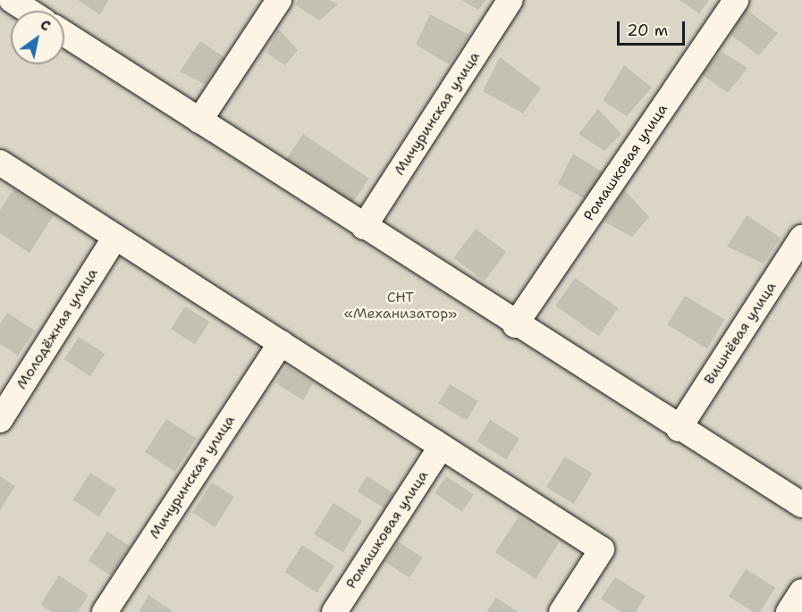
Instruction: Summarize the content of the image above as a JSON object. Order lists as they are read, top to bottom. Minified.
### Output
{"streets":{"street":["Мичуринская улица","Ромашковая улица","Молодёжная улица","Вишнёвая улица"]},"parks":["СНТ «Механизатор»"],"scale_bar":"20 m","north":"top right"}
